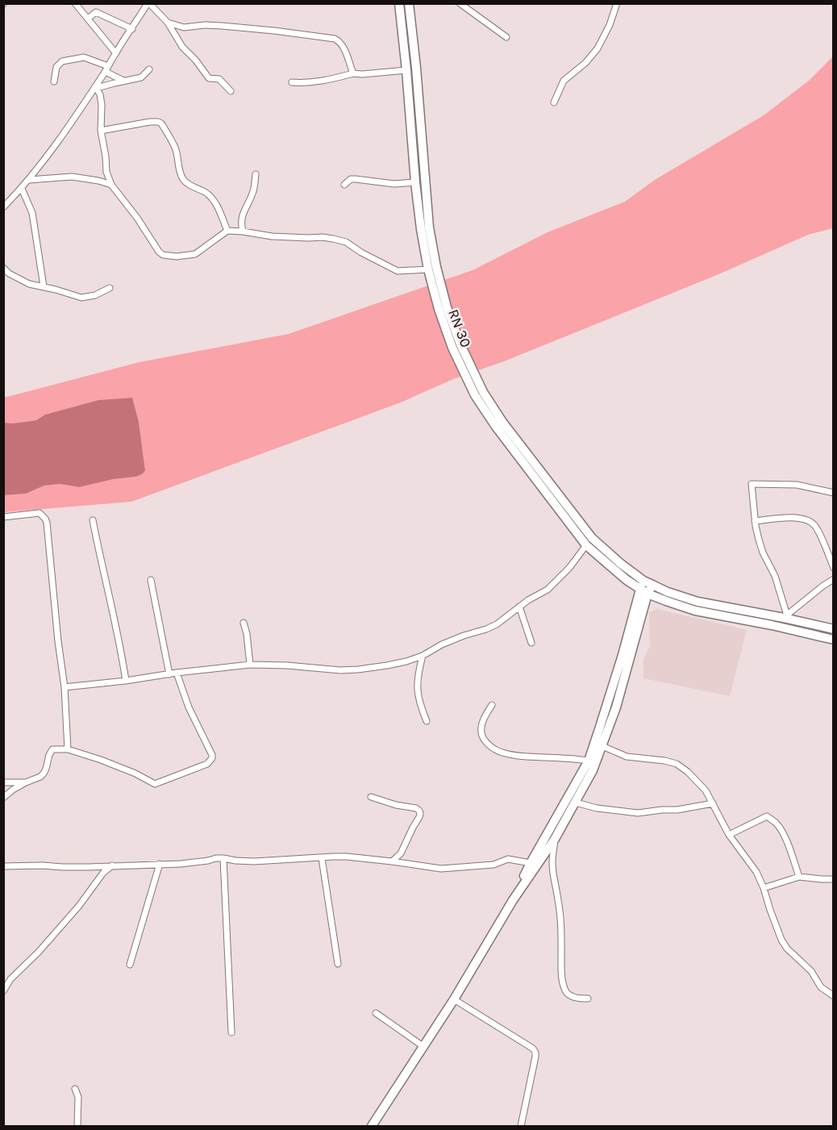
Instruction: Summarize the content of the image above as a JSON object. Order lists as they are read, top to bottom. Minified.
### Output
{"streets":{"main road":["RN 30"]}}
